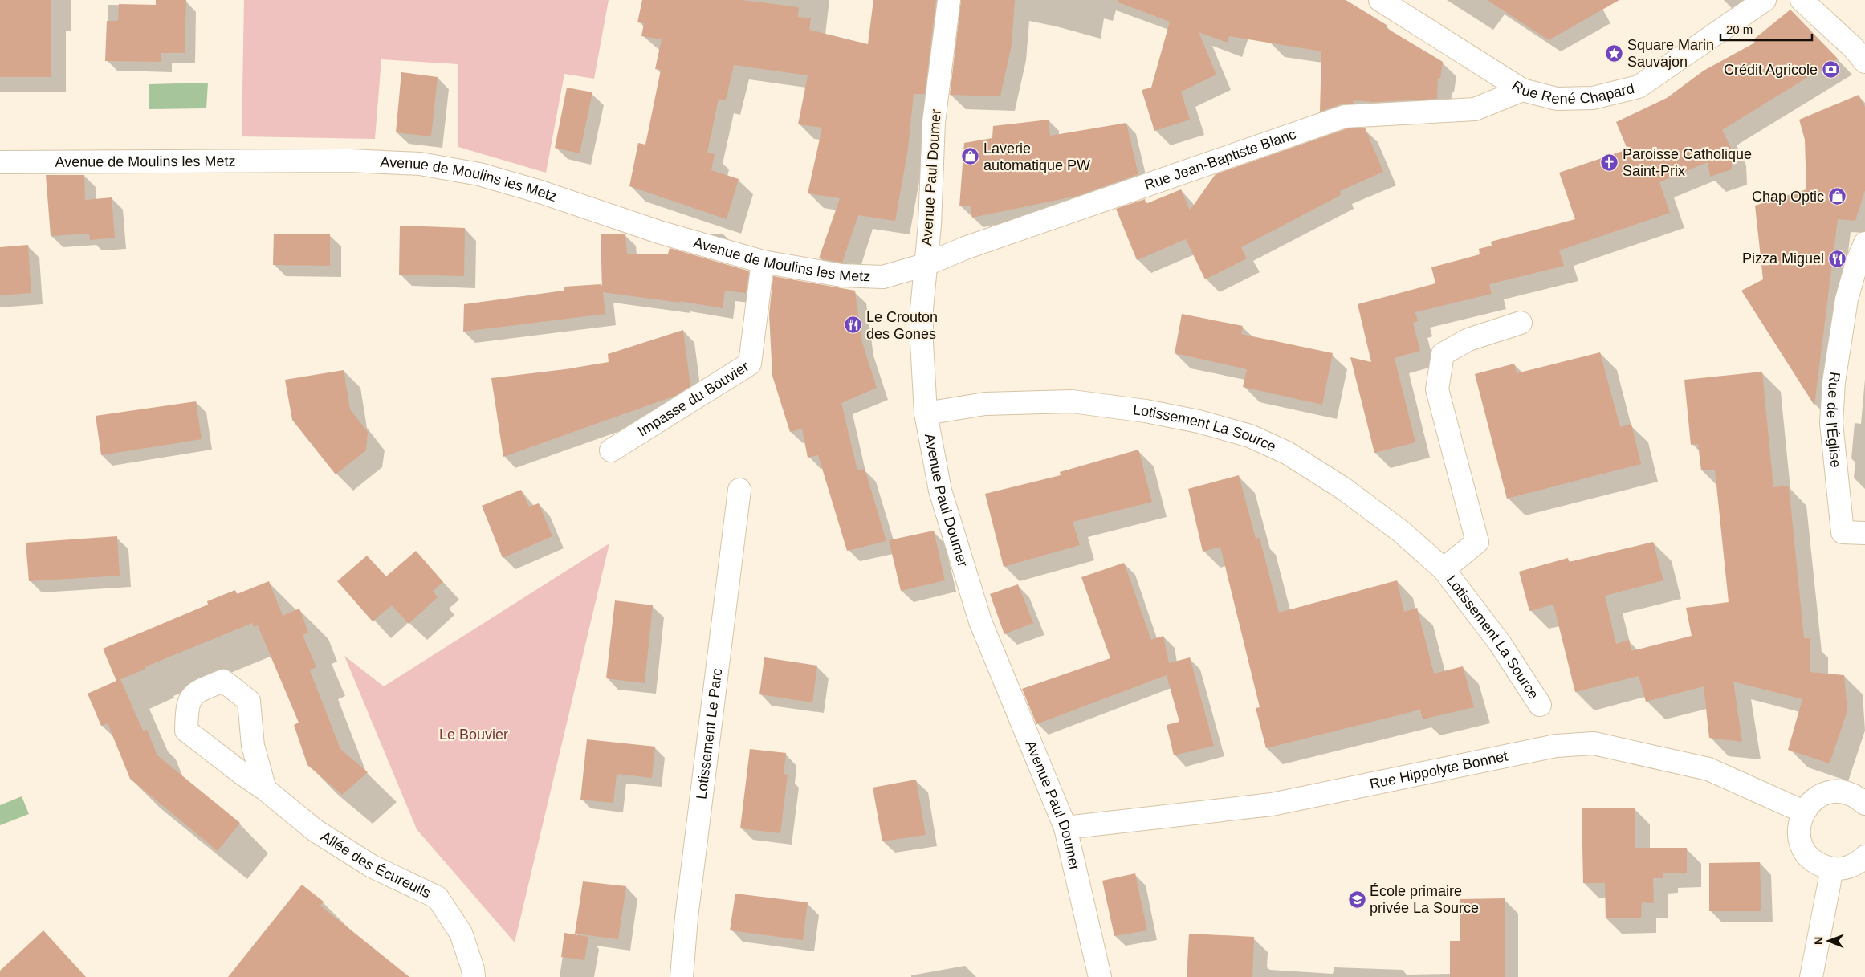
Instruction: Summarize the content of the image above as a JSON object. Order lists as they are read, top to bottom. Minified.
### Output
{"streets":{"street":["Rue René Chapard","Rue Jean-Baptiste Blanc","Avenue de Moulins les Metz","Avenue Paul Doumer","Impasse du Bouvier","Rue de l'Église","Lotissement La Source","Lotissement Le Parc","Rue Hippolyte Bonnet","Allée des Écureuils"]},"crossings":[["Rue René Chapard","Rue Jean-Baptiste Blanc"],["Rue Jean-Baptiste Blanc","Avenue de Moulins les Metz"],["Rue Jean-Baptiste Blanc","Avenue Paul Doumer"],["Avenue de Moulins les Metz","Avenue Paul Doumer"],["Avenue de Moulins les Metz","Impasse du Bouvier"],["Avenue Paul Doumer","Lotissement La Source"],["Avenue Paul Doumer","Rue Hippolyte Bonnet"]],"parks":["Le Bouvier"],"places":{"place":["Square Marin Sauvajon"],"bank":["Crédit Agricole"],"shop":["Laverie automatique PW","Chap Optic"],"church":["Paroisse Catholique Saint-Prix"],"restaurant":["Pizza Miguel","Le Crouton des Gones"],"school or university":["École primaire privée La Source"]},"scale_bar":"20 m","north":"left"}
